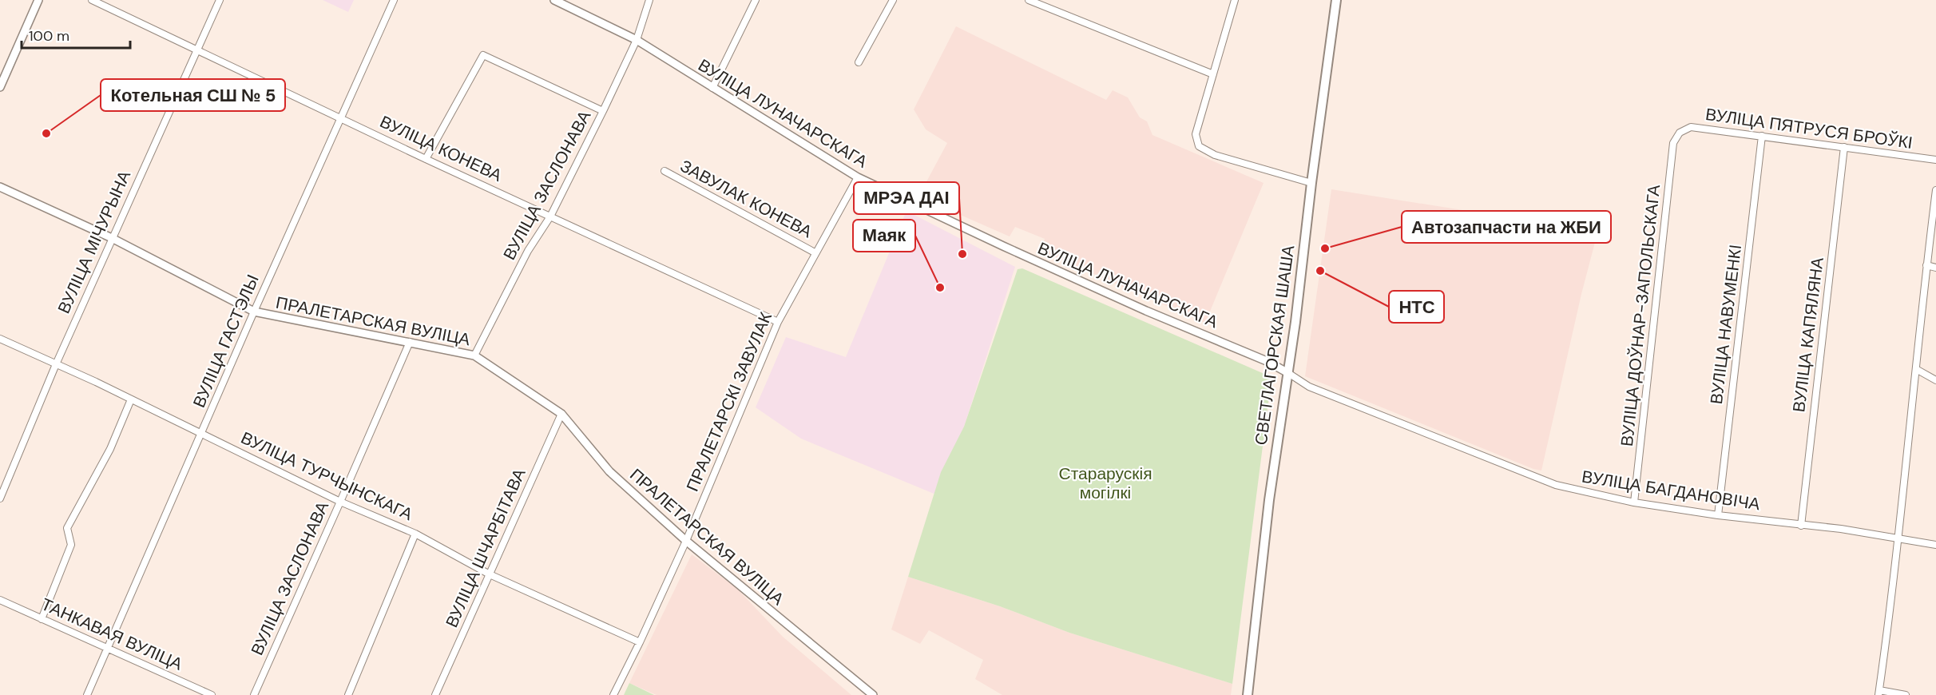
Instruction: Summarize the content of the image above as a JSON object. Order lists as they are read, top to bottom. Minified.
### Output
{"streets":{"main road":["СВЕТЛАГОРСКАЯ ШАША"],"street":["ВУЛІЦА ЛУНАЧАРСКАГА","ВУЛІЦА ПЯТРУСЯ БРОЎКІ","ВУЛІЦА КОНЕВА","ВУЛІЦА ЗАСЛОНАВА","ЗАВУЛАК КОНЕВА","ВУЛІЦА МІЧУРЫНА","ВУЛІЦА ДОЎНАР-ЗАПОЛЬСКАГА","ПРАЛЕТАРСКАЯ ВУЛІЦА","ВУЛІЦА НАВУМЕНКІ","ВУЛІЦА КАПЯЛЯНА","ВУЛІЦА ГАСТЭЛЫ","ПРАЛЕТАРСКІ ЗАВУЛАК","ВУЛІЦА ТУРЧЫНСКАГА","ВУЛІЦА БАГДАНОВІЧА","ВУЛІЦА ШЧАРБІТАВА","ТАНКАВАЯ ВУЛІЦА"]},"crossings":[["ВУЛІЦА ЛУНАЧАРСКАГА","ВУЛІЦА ЗАСЛОНАВА"],["ВУЛІЦА ЛУНАЧАРСКАГА","СВЕТЛАГОРСКАЯ ШАША"],["ВУЛІЦА ЛУНАЧАРСКАГА","ПРАЛЕТАРСКІ ЗАВУЛАК"],["ВУЛІЦА ЛУНАЧАРСКАГА","ВУЛІЦА БАГДАНОВІЧА"],["ВУЛІЦА ПЯТРУСЯ БРОЎКІ","ВУЛІЦА ДОЎНАР-ЗАПОЛЬСКАГА"],["ВУЛІЦА ПЯТРУСЯ БРОЎКІ","ВУЛІЦА НАВУМЕНКІ"],["ВУЛІЦА ПЯТРУСЯ БРОЎКІ","ВУЛІЦА КАПЯЛЯНА"],["ВУЛІЦА КОНЕВА","ВУЛІЦА ЗАСЛОНАВА"],["ВУЛІЦА КОНЕВА","ВУЛІЦА МІЧУРЫНА"],["ВУЛІЦА КОНЕВА","ВУЛІЦА ГАСТЭЛЫ"],["ВУЛІЦА КОНЕВА","ПРАЛЕТАРСКІ ЗАВУЛАК"],["ВУЛІЦА ЗАСЛОНАВА","ПРАЛЕТАРСКАЯ ВУЛІЦА"],["ВУЛІЦА ЗАСЛОНАВА","ВУЛІЦА ТУРЧЫНСКАГА"],["ЗАВУЛАК КОНЕВА","ПРАЛЕТАРСКІ ЗАВУЛАК"],["ВУЛІЦА МІЧУРЫНА","ПРАЛЕТАРСКАЯ ВУЛІЦА"],["ВУЛІЦА МІЧУРЫНА","ВУЛІЦА ТУРЧЫНСКАГА"],["ВУЛІЦА ДОЎНАР-ЗАПОЛЬСКАГА","ВУЛІЦА БАГДАНОВІЧА"],["ПРАЛЕТАРСКАЯ ВУЛІЦА","ВУЛІЦА ГАСТЭЛЫ"],["ПРАЛЕТАРСКАЯ ВУЛІЦА","ПРАЛЕТАРСКІ ЗАВУЛАК"],["ПРАЛЕТАРСКАЯ ВУЛІЦА","ВУЛІЦА ШЧАРБІТАВА"],["ВУЛІЦА НАВУМЕНКІ","ВУЛІЦА БАГДАНОВІЧА"],["ВУЛІЦА КАПЯЛЯНА","ВУЛІЦА БАГДАНОВІЧА"],["ВУЛІЦА ГАСТЭЛЫ","ВУЛІЦА ТУРЧЫНСКАГА"],["ВУЛІЦА ГАСТЭЛЫ","ТАНКАВАЯ ВУЛІЦА"],["СВЕТЛАГОРСКАЯ ШАША","ВУЛІЦА БАГДАНОВІЧА"],["ПРАЛЕТАРСКІ ЗАВУЛАК","ВУЛІЦА ТУРЧЫНСКАГА"],["ВУЛІЦА ТУРЧЫНСКАГА","ВУЛІЦА ШЧАРБІТАВА"]],"parks":["Старарускія могілкі"],"places":["Котельная СШ № 5","Автозапчасти на ЖБИ","МРЭА ДАІ","НТС","Маяк"],"scale_bar":"100 m"}
